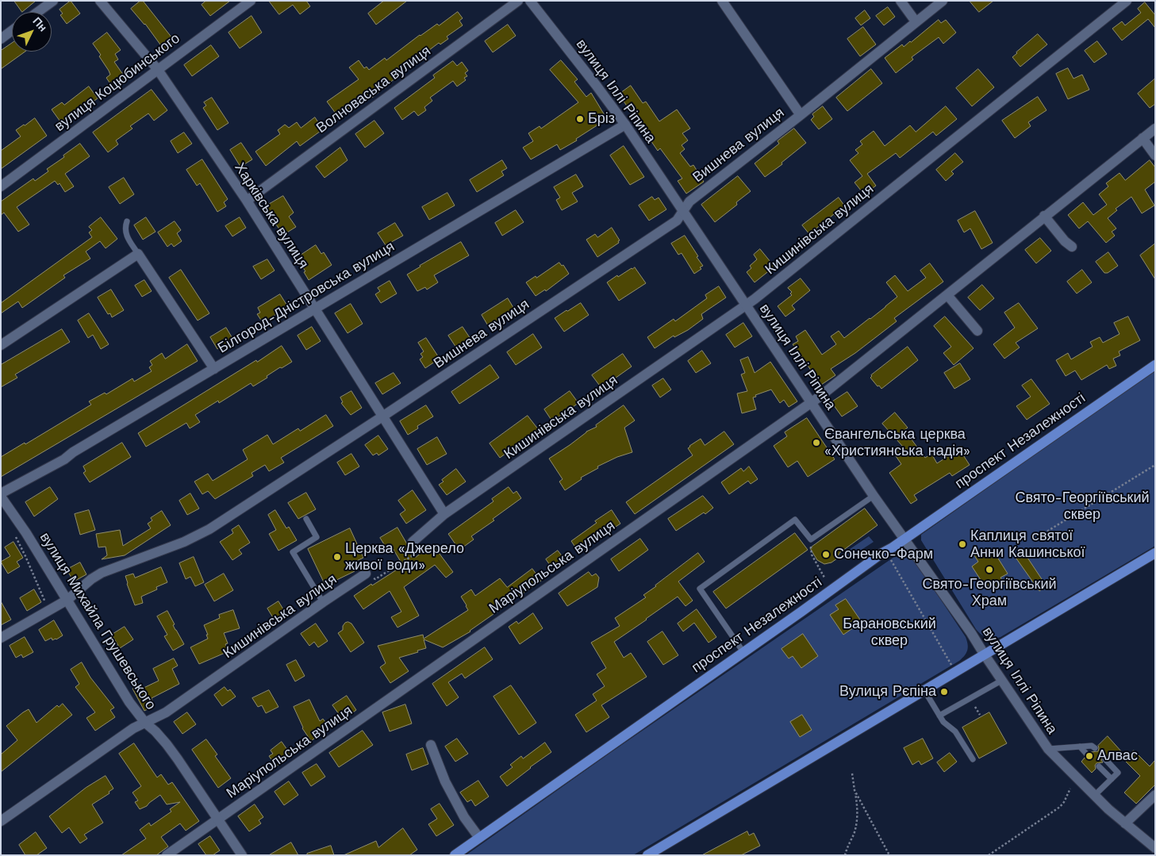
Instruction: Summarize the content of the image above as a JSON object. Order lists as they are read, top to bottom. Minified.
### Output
{"streets":{"main road":["проспект Незалежності"],"street":["вулиця Коцюбинського","Волноваська вулиця","вулиця Іллі Ріпина","Вишнева вулиця","Харківська вулиця","Кишинівська вулиця","Білгород-Дністровська вулиця","Маріупольська вулиця","вулиця Михайла Грушевського"]},"crossings":[["вулиця Коцюбинського","Харківська вулиця"],["Волноваська вулиця","Харківська вулиця"],["вулиця Іллі Ріпина","Вишнева вулиця"],["вулиця Іллі Ріпина","Кишинівська вулиця"],["вулиця Іллі Ріпина","Білгород-Дністровська вулиця"],["вулиця Іллі Ріпина","проспект Незалежності"],["вулиця Іллі Ріпина","Маріупольська вулиця"],["Вишнева вулиця","Харківська вулиця"],["Вишнева вулиця","вулиця Михайла Грушевського"],["Харківська вулиця","Кишинівська вулиця"],["Харківська вулиця","Білгород-Дністровська вулиця"],["Кишинівська вулиця","вулиця Михайла Грушевського"],["Маріупольська вулиця","вулиця Михайла Грушевського"]],"parks":["Свято-Георгіївський сквер","Барановський сквер"],"places":["Бріз","Євангельська церква «Християнська надія»","Каплиця cвятої Анни Кашинської","Сонечко-Фарм","Церква «Джерело живої води»","Свято-Георгіївський Храм","Вулиця Рєпіна","Алвас"],"north":"top right"}
